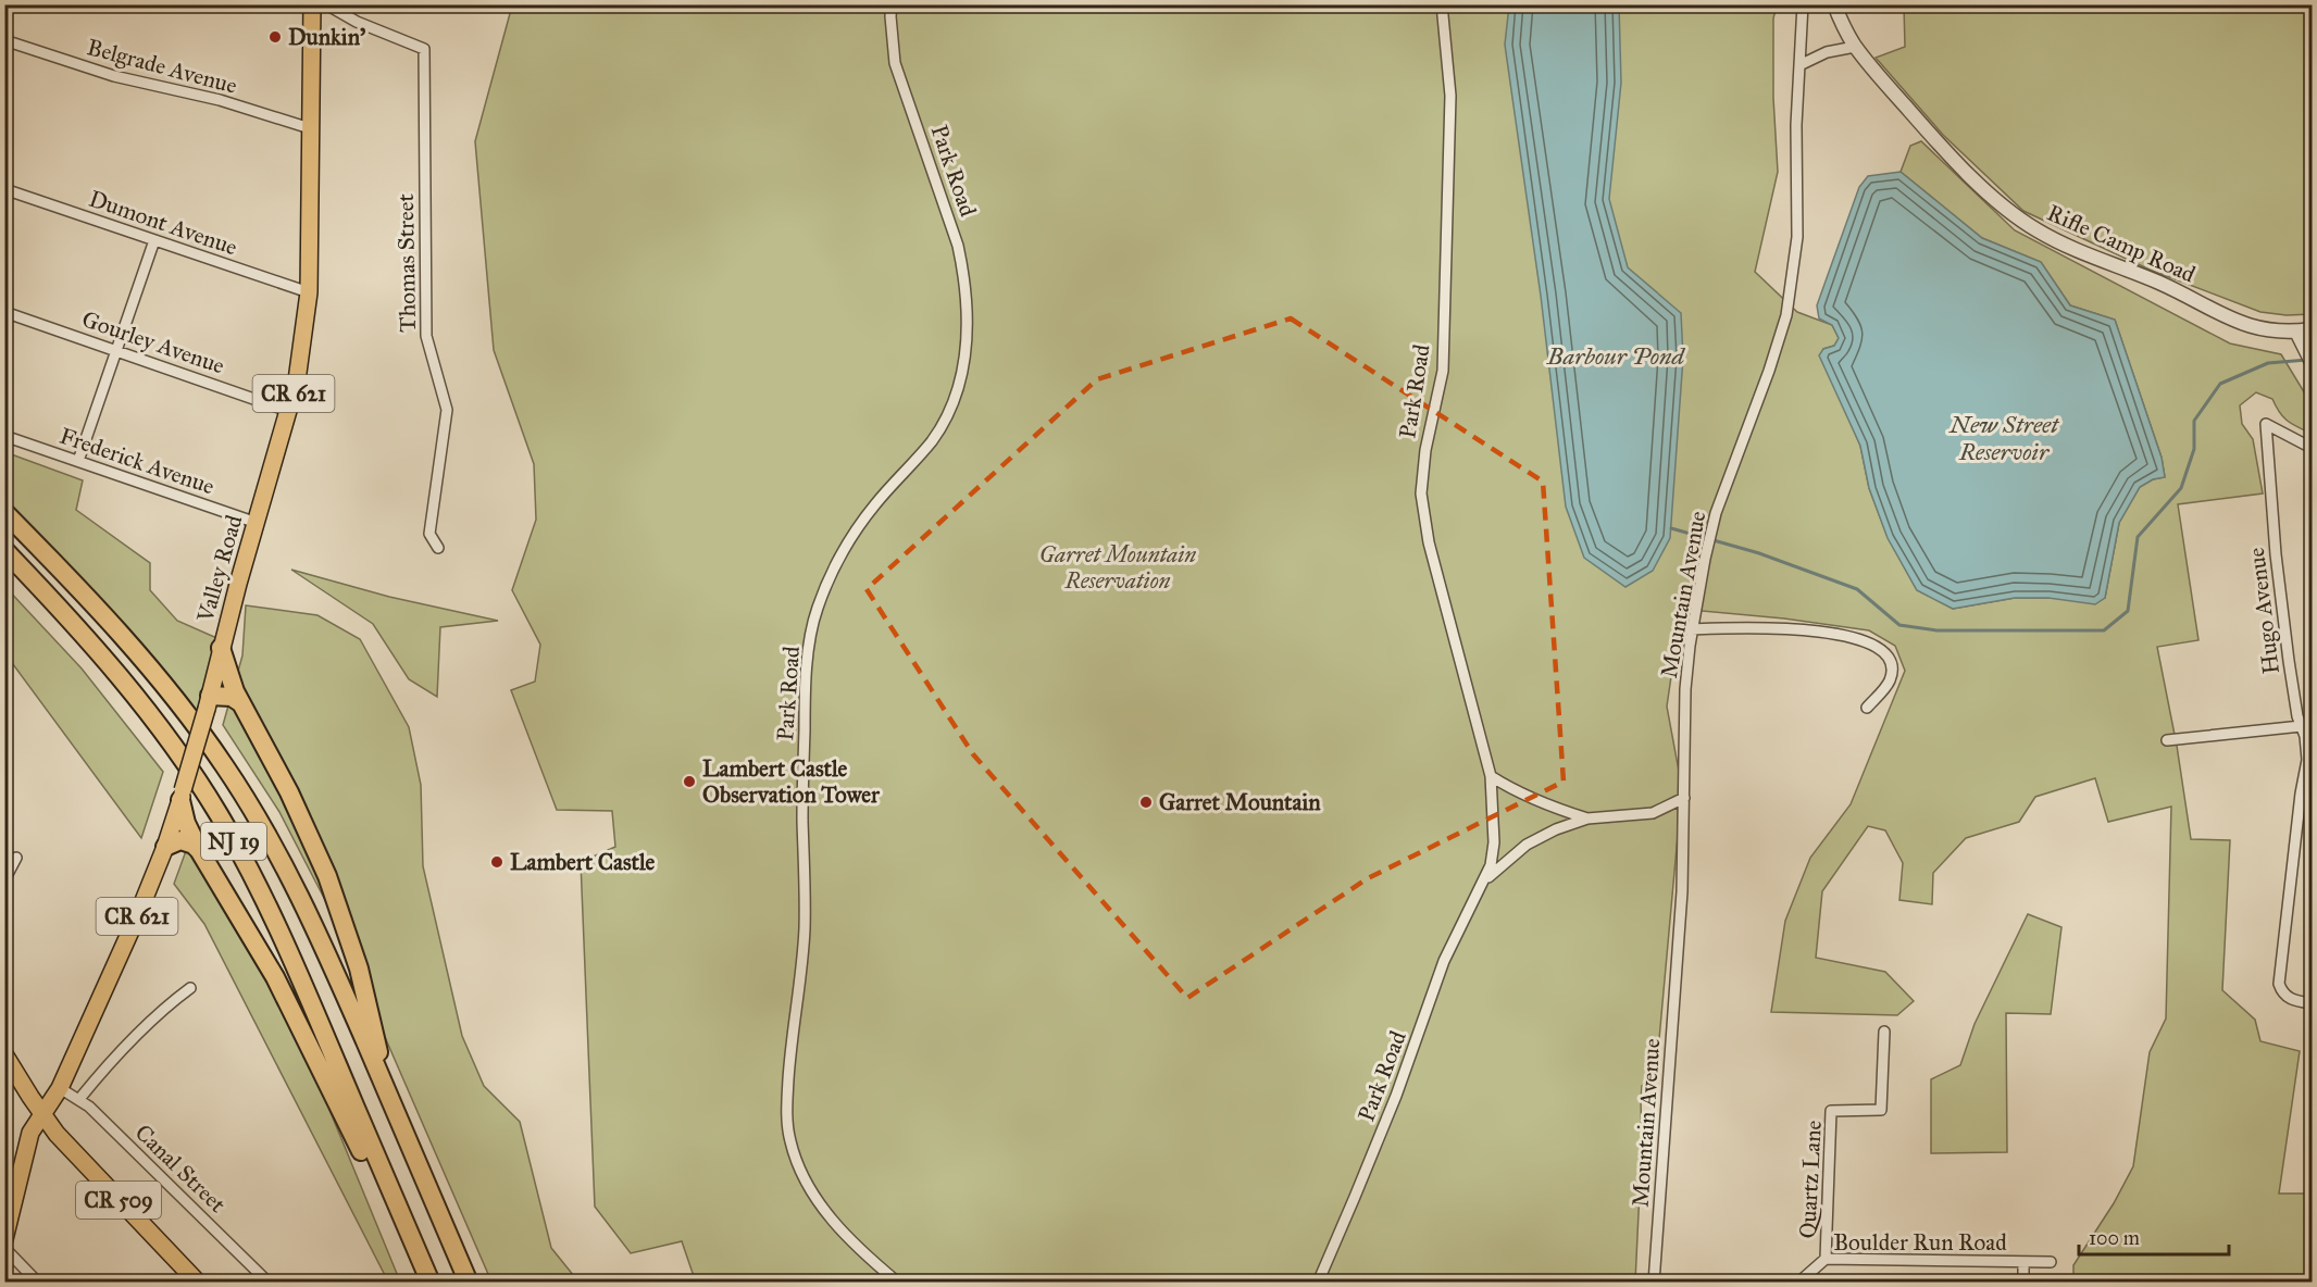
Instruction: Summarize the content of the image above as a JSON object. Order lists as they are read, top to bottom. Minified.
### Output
{"streets":{"highway":["NJ 19"],"main road":["CR 621","Valley Road","CR 509"],"street":["Belgrade Avenue","Park Road","Dumont Avenue","Rifle Camp Road","Thomas Street","Gourley Avenue","Frederick Avenue","Mountain Avenue","Hugo Avenue","Canal Street","Quartz Lane","Boulder Run Road"]},"crossings":[["Belgrade Avenue","Valley Road"],["Park Road","Mountain Avenue"],["Dumont Avenue","Valley Road"],["Gourley Avenue","Valley Road"],["CR 621","Valley Road"],["CR 621","CR 509"],["Frederick Avenue","Valley Road"],["Valley Road","Canal Street"],["Valley Road","CR 509"],["Quartz Lane","Boulder Run Road"]],"water":["Barbour Pond","New Street Reservoir"],"parks":["Garret Mountain Reservation"],"places":["Dunkin'","Lambert Castle Observation Tower","Garret Mountain","Lambert Castle"],"scale_bar":"100 m"}
